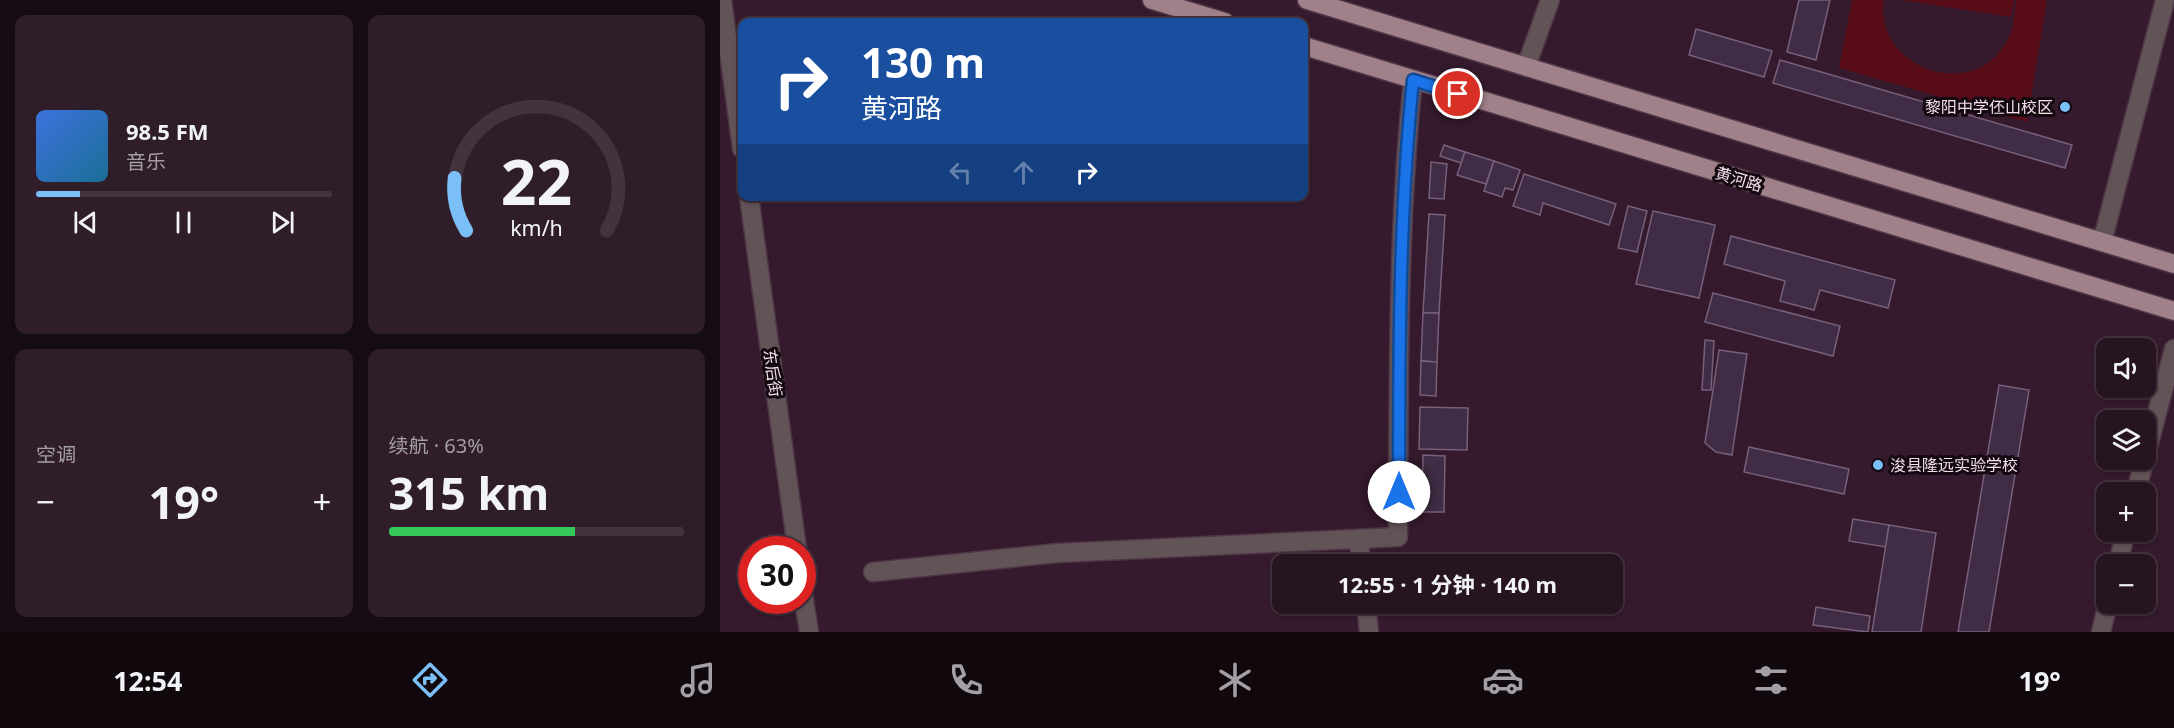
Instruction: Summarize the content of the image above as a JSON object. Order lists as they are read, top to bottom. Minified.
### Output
{"streets":{"main road":["黄河路"],"street":["东后街"]},"places":["黎阳中学伾山校区","浚县隆远实验学校"],"page":{"turn":["130 m","黄河路"],"song":["98.5 FM","音乐"],"map_buttons":["+","−"],"tile":["空调",["续航 · 63%","315 km"]],"heat":["−","19°","+"],"limit":"30","trip":"12:55 · 1 分钟 · 140 m","tabs":["12:54","19°"],"gauge":["22","km/h"]}}
